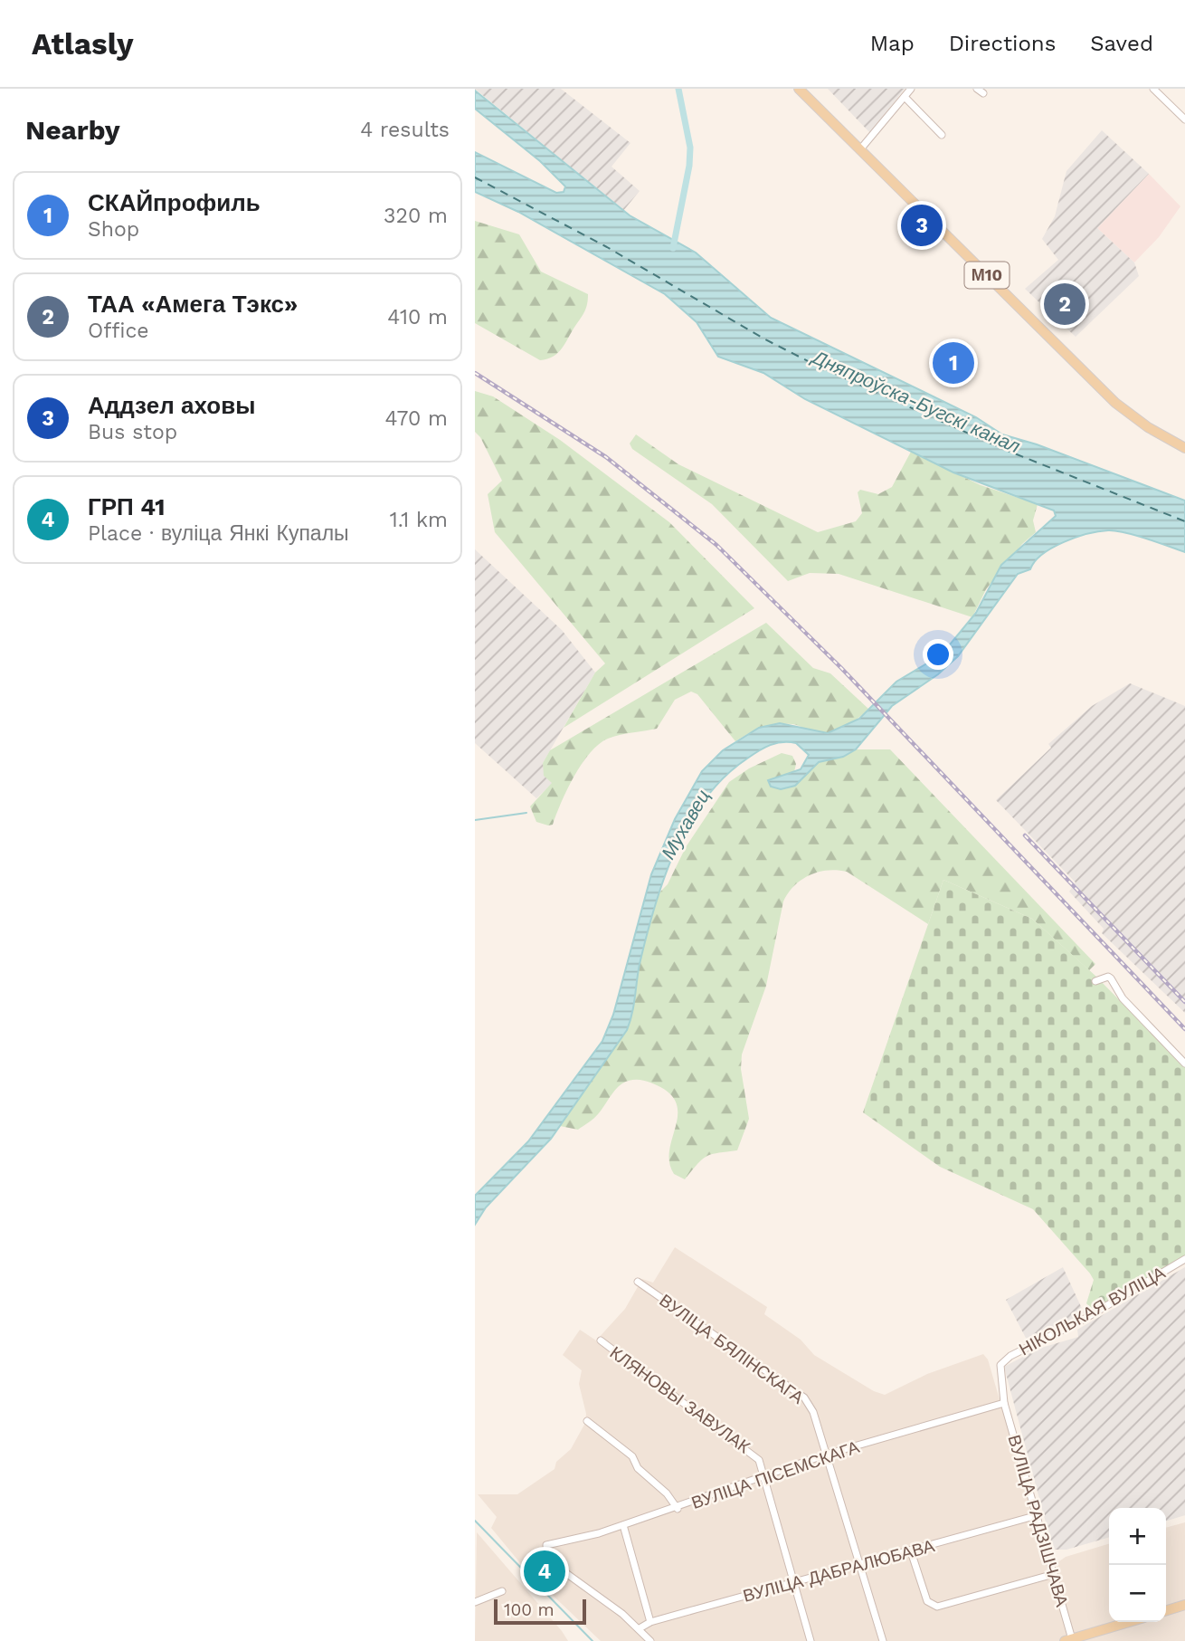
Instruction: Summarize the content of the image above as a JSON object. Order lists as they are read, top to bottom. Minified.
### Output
{"streets":{"main road":["М10"],"street":["НІКОЛЬКАЯ ВУЛІЦА","ВУЛІЦА БЯЛІНСКАГА","КЛЯНОВЫ ЗАВУЛАК","ВУЛІЦА ПІСЕМСКАГА","ВУЛІЦА РАДЗІШЧАВА","ВУЛІЦА ДАБРАЛЮБАВА"]},"crossings":[["НІКОЛЬКАЯ ВУЛІЦА","ВУЛІЦА ПІСЕМСКАГА"],["НІКОЛЬКАЯ ВУЛІЦА","ВУЛІЦА РАДЗІШЧАВА"],["ВУЛІЦА БЯЛІНСКАГА","ВУЛІЦА ПІСЕМСКАГА"],["ВУЛІЦА БЯЛІНСКАГА","ВУЛІЦА ДАБРАЛЮБАВА"],["КЛЯНОВЫ ЗАВУЛАК","ВУЛІЦА ПІСЕМСКАГА"],["КЛЯНОВЫ ЗАВУЛАК","ВУЛІЦА ДАБРАЛЮБАВА"],["ВУЛІЦА ПІСЕМСКАГА","ВУЛІЦА РАДЗІШЧАВА"],["ВУЛІЦА ПІСЕМСКАГА","ВУЛІЦА ДАБРАЛЮБАВА"],["ВУЛІЦА РАДЗІШЧАВА","ВУЛІЦА ДАБРАЛЮБАВА"]],"water":["Дняпроўска-Бугскі канал","Мухавец"],"scale_bar":"100 m","page":{"header":"Atlasly","nav":["Map","Directions","Saved"],"heading":["Nearby","4 results"],"list":[{"mark":"1","name":"СКАЙпрофиль","note":"Shop","value":"320 m"},{"mark":"2","name":"ТАА «Амега Тэкс»","note":"Office","value":"410 m"},{"mark":"3","name":"Аддзел аховы","note":"Bus stop","value":"470 m"},{"mark":"4","name":"ГРП 41","note":"Place · вуліца Янкі Купалы","value":"1.1 km"}],"pins":["3","2","1","4"],"map_buttons":["+","−"],"scale":"100 m"}}
